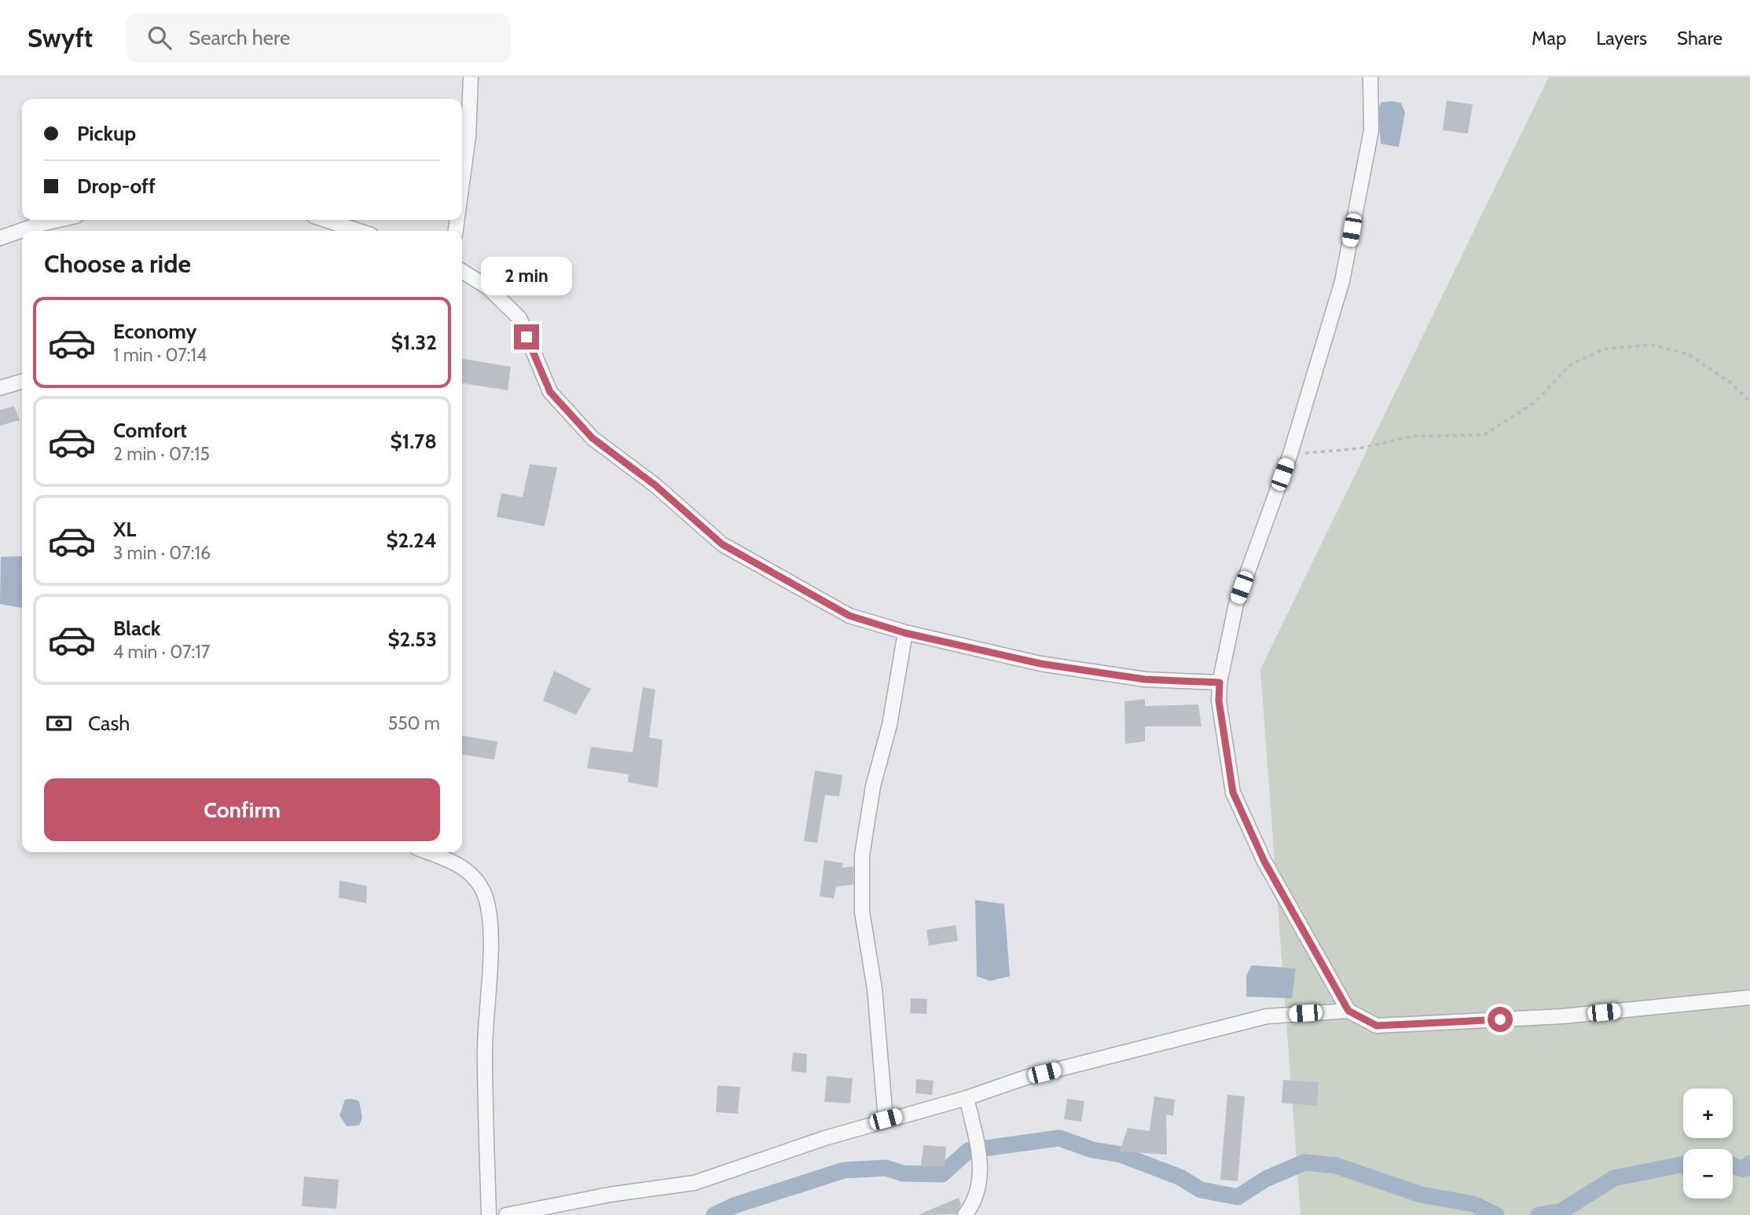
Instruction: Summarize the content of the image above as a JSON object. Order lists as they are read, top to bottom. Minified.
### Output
{"page":{"header":"Swyft","search":"Search here","nav":["Map","Layers","Share"],"banner":["Pickup","Drop-off"],"heading":"Choose a ride","bubble":"2 min","list":[{"name":"Economy","note":"1 min · 07:14","value":"$1.32"},{"name":"Comfort","note":"2 min · 07:15","value":"$1.78"},{"name":"XL","note":"3 min · 07:16","value":"$2.24"},{"name":"Black","note":"4 min · 07:17","value":"$2.53"}],"pay":["Cash","550 m"],"buttons":"Confirm","map_buttons":["+","−"]}}
